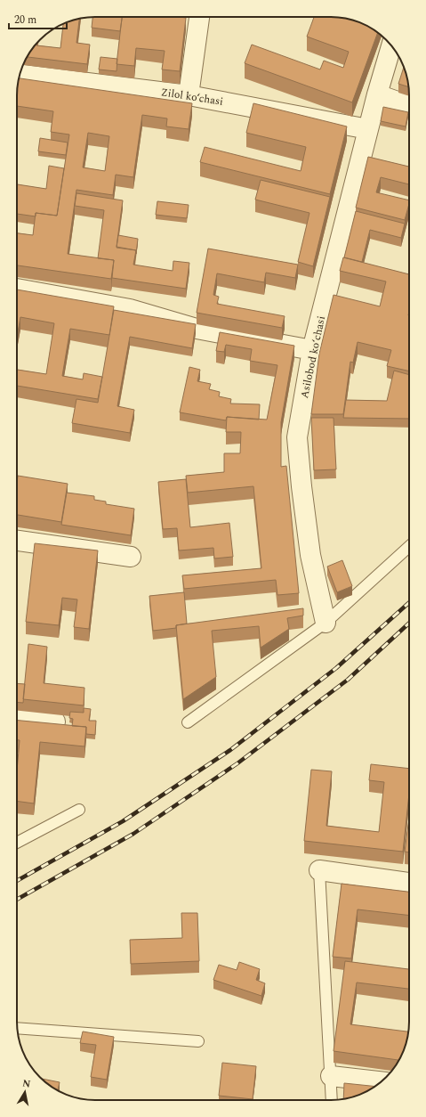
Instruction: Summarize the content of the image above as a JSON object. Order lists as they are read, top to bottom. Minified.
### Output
{"streets":{"street":["Zilol ko‘chasi","Asilobod koʻchasi"]},"crossings":[["Zilol ko‘chasi","Asilobod koʻchasi"]],"scale_bar":"20 m","north":"top"}
